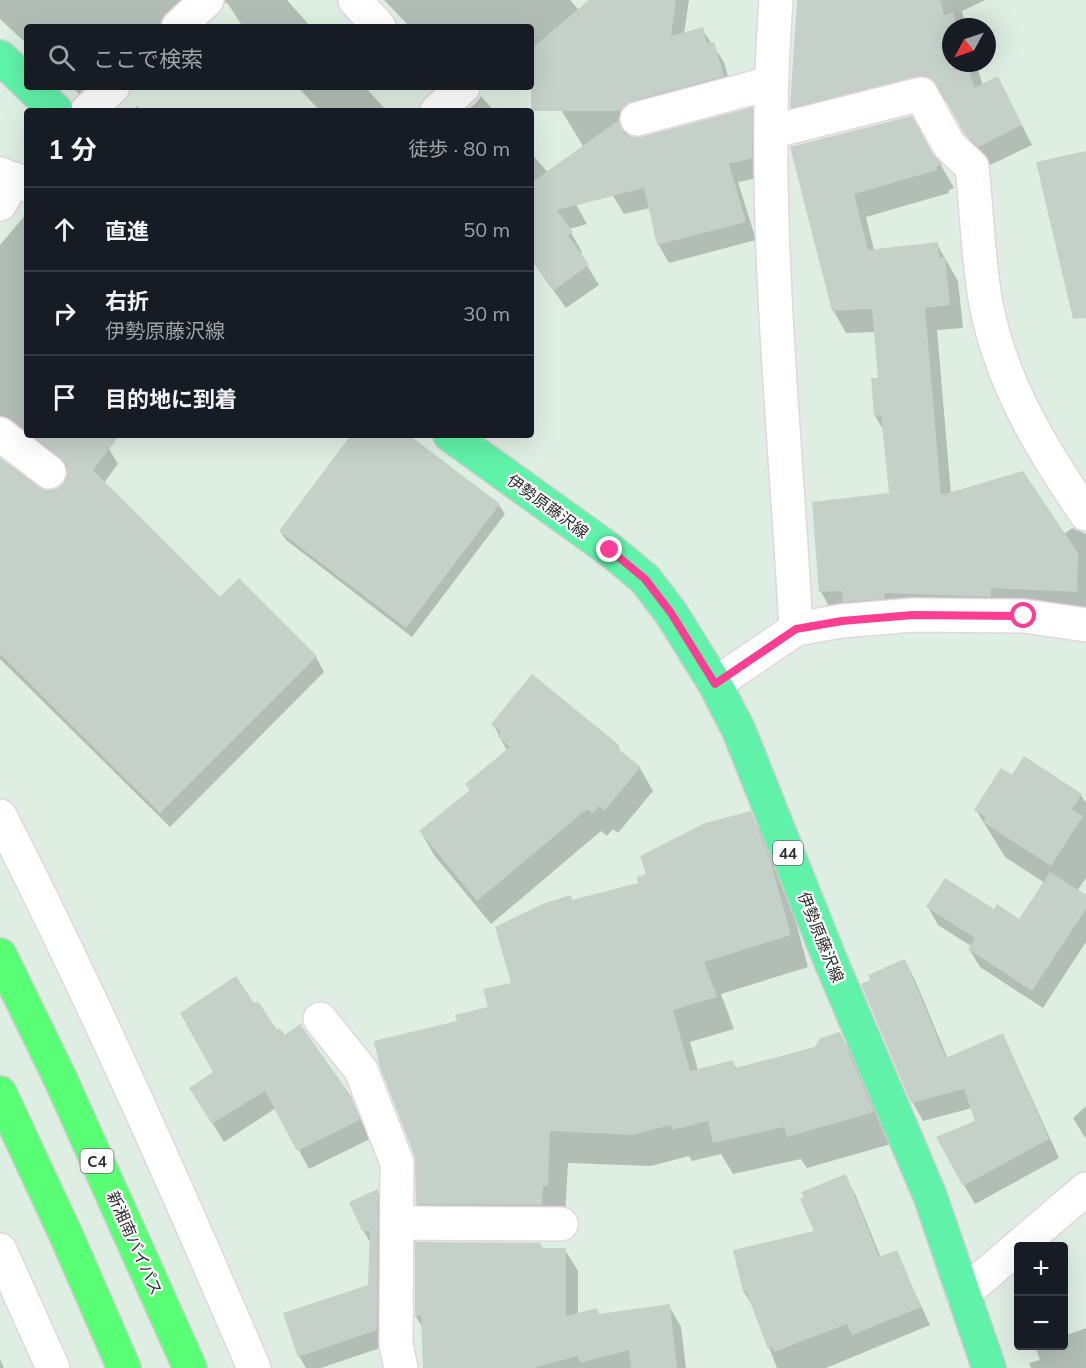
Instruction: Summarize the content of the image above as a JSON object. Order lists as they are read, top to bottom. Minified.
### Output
{"streets":{"highway":["C4","新湘南バイパス"],"main road":["伊勢原藤沢線","44"]},"north":"bottom left","page":{"search":"ここで検索","heading":["1 分","徒歩 · 80 m"],"list":[["直進","50 m"],["右折","伊勢原藤沢線","30 m"],"目的地に到着"],"map_buttons":["+","−"]}}
